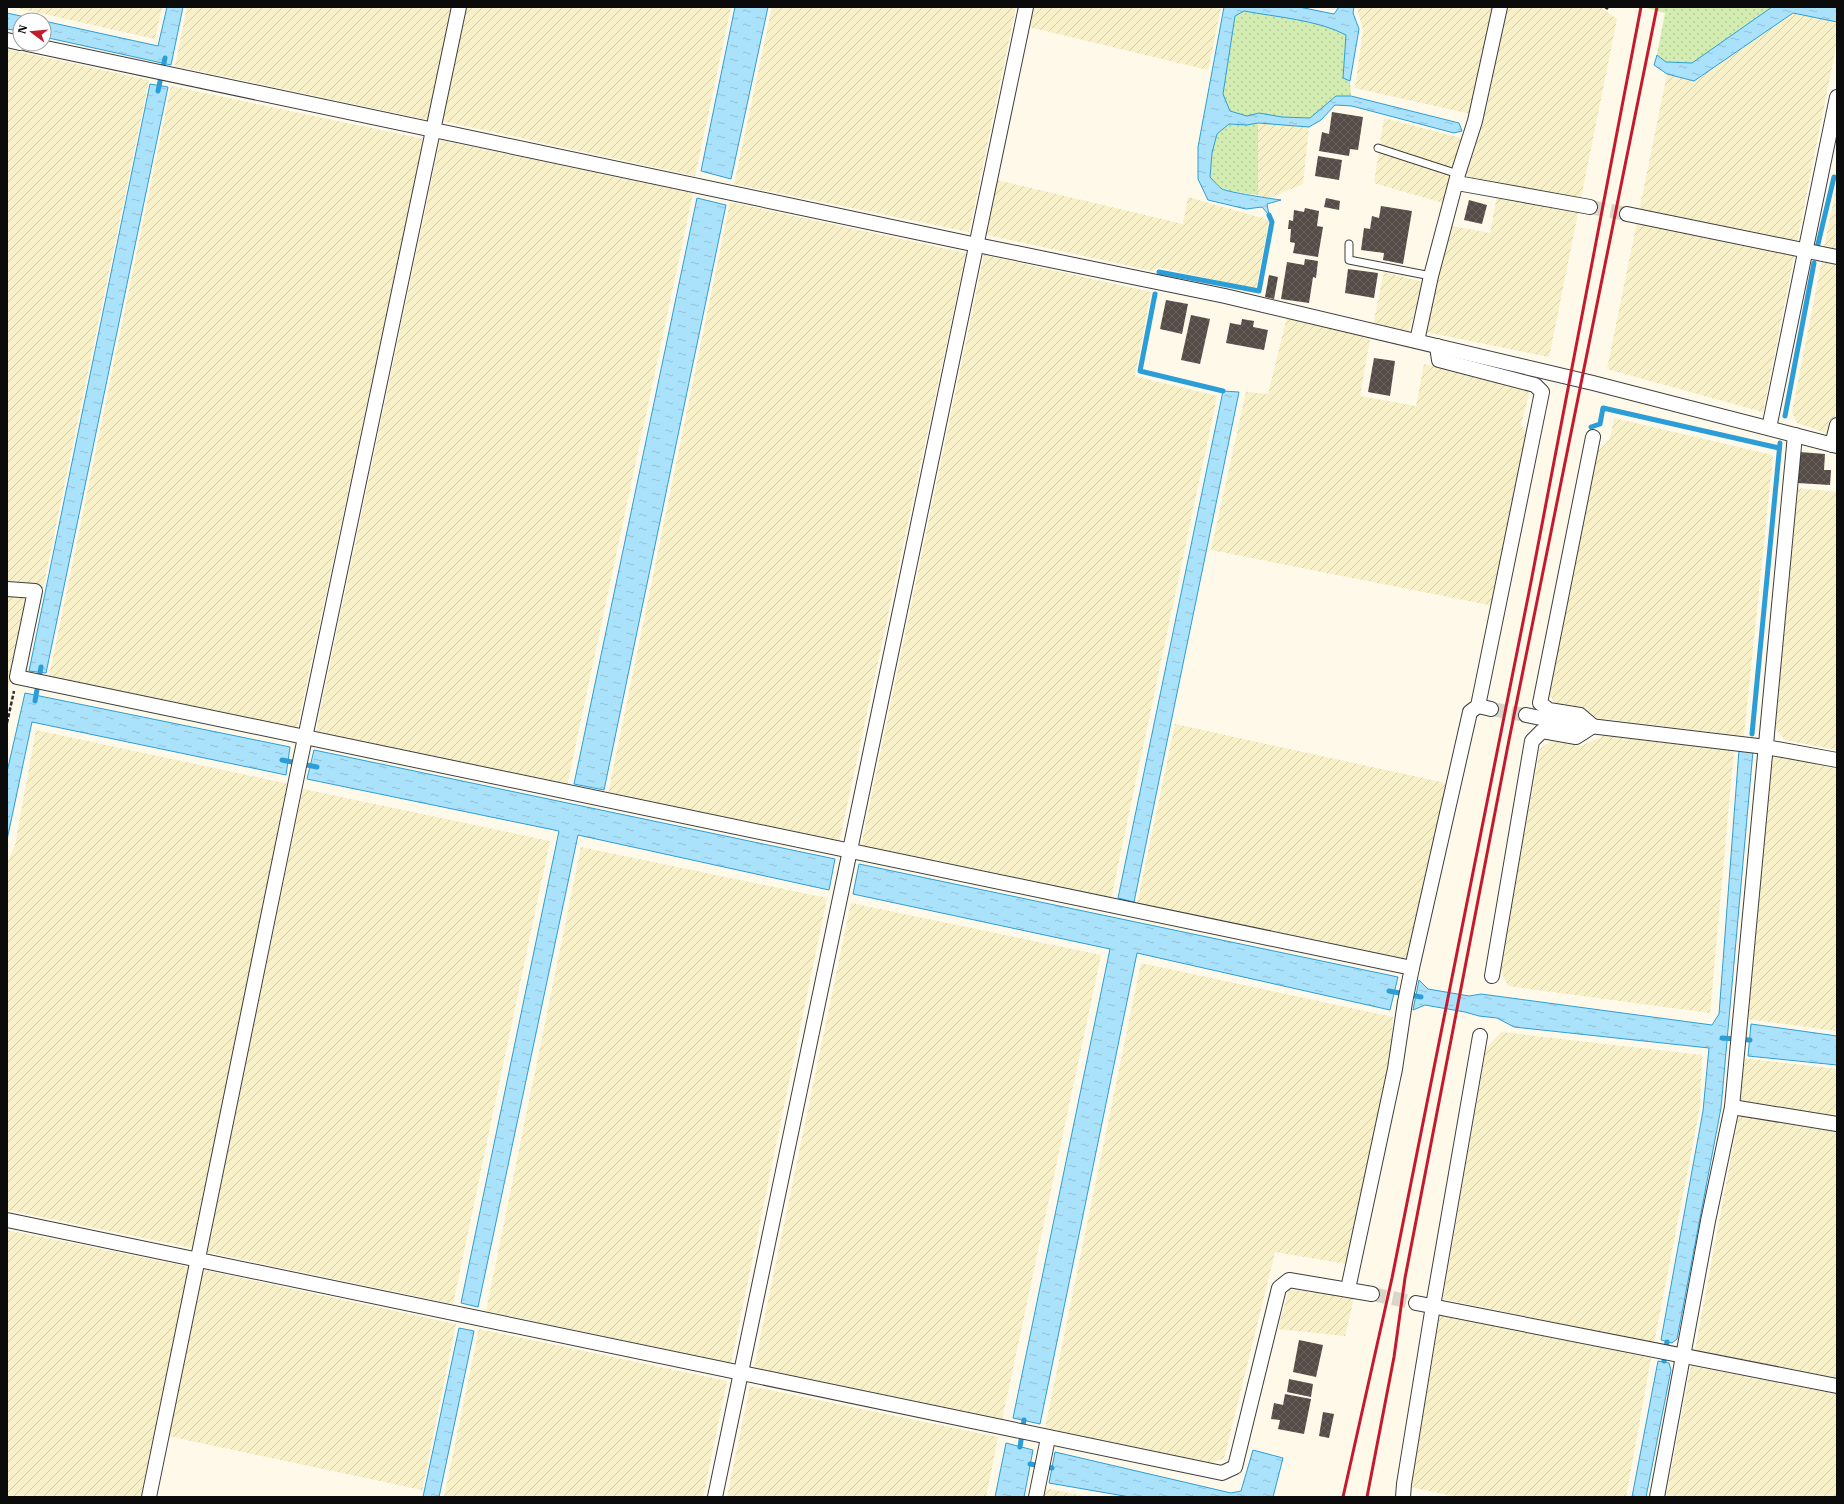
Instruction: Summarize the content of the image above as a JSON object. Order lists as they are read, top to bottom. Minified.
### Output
{"north":"left"}
